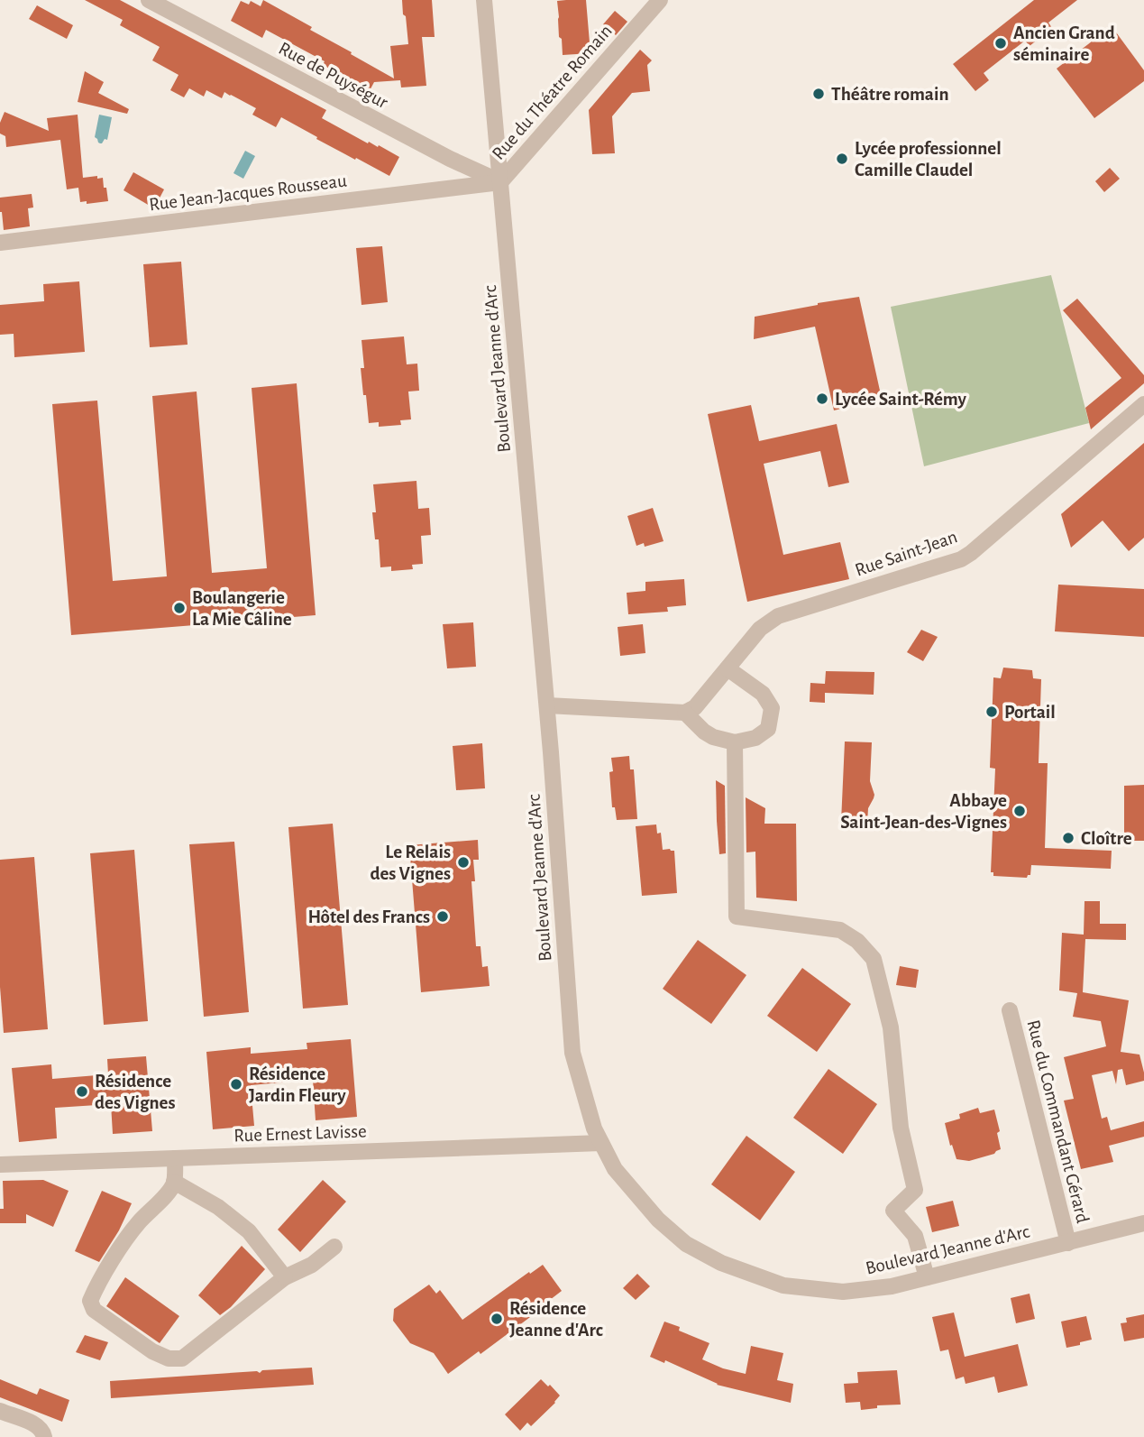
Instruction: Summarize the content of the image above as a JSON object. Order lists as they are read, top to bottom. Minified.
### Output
{"streets":{"street":["Rue de Puységur","Rue du Théatre Romain","Rue Jean-Jacques Rousseau","Boulevard Jeanne d'Arc","Rue Saint-Jean","Rue du Commandant Gérard","Rue Ernest Lavisse"]},"crossings":[["Rue de Puységur","Rue du Théatre Romain"],["Rue de Puységur","Rue Jean-Jacques Rousseau"],["Rue de Puységur","Boulevard Jeanne d'Arc"],["Rue du Théatre Romain","Rue Jean-Jacques Rousseau"],["Rue du Théatre Romain","Boulevard Jeanne d'Arc"],["Rue Jean-Jacques Rousseau","Boulevard Jeanne d'Arc"],["Boulevard Jeanne d'Arc","Rue du Commandant Gérard"],["Boulevard Jeanne d'Arc","Rue Ernest Lavisse"]],"places":["Ancien Grand séminaire","Théâtre romain","Lycée professionnel Camille Claudel","Lycée Saint-Rémy","Boulangerie La Mie Câline","Portail","Abbaye Saint-Jean-des-Vignes","Cloître","Le Relais des Vignes","Hôtel des Francs","Résidence Jardin Fleury","Résidence des Vignes","Résidence Jeanne d'Arc"]}
